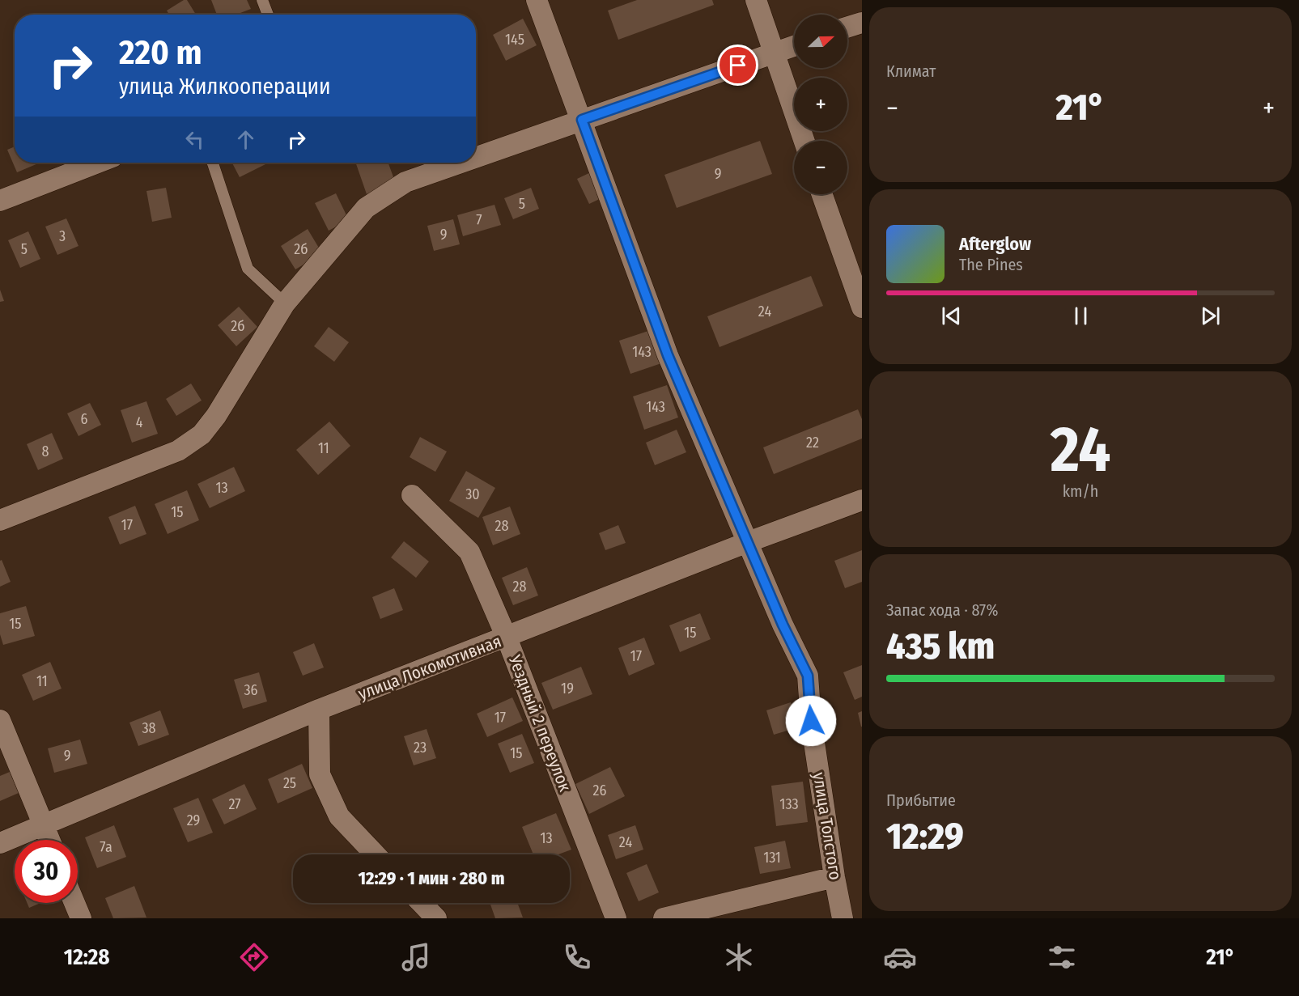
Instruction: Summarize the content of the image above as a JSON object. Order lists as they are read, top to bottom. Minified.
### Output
{"streets":{"street":["улица Локомотивная","Уездный 2 переулок","улица Толстого"]},"crossings":[["улица Локомотивная","Уездный 2 переулок"],["улица Локомотивная","улица Толстого"]],"house_numbers":["145","9","5","7","9","3","5","2б","24","2б","143","143","6","4","22","11","8","13","30","15","17","28","28","15","15","17","11","19","36","17","38","23","15","9","25","26","27","133","29","13","24","7а","131"],"north":"right","page":{"tile":["Климат",["24","km/h"],["Запас хода · 87%","435 km"],["Прибытие","12:29"]],"map_buttons":["+","−"],"turn":["220 m","улица Жилкооперации"],"heat":["−","21°","+"],"song":["Afterglow","The Pines"],"limit":"30","trip":"12:29 · 1 мин · 280 m","tabs":["12:28","21°"]}}
